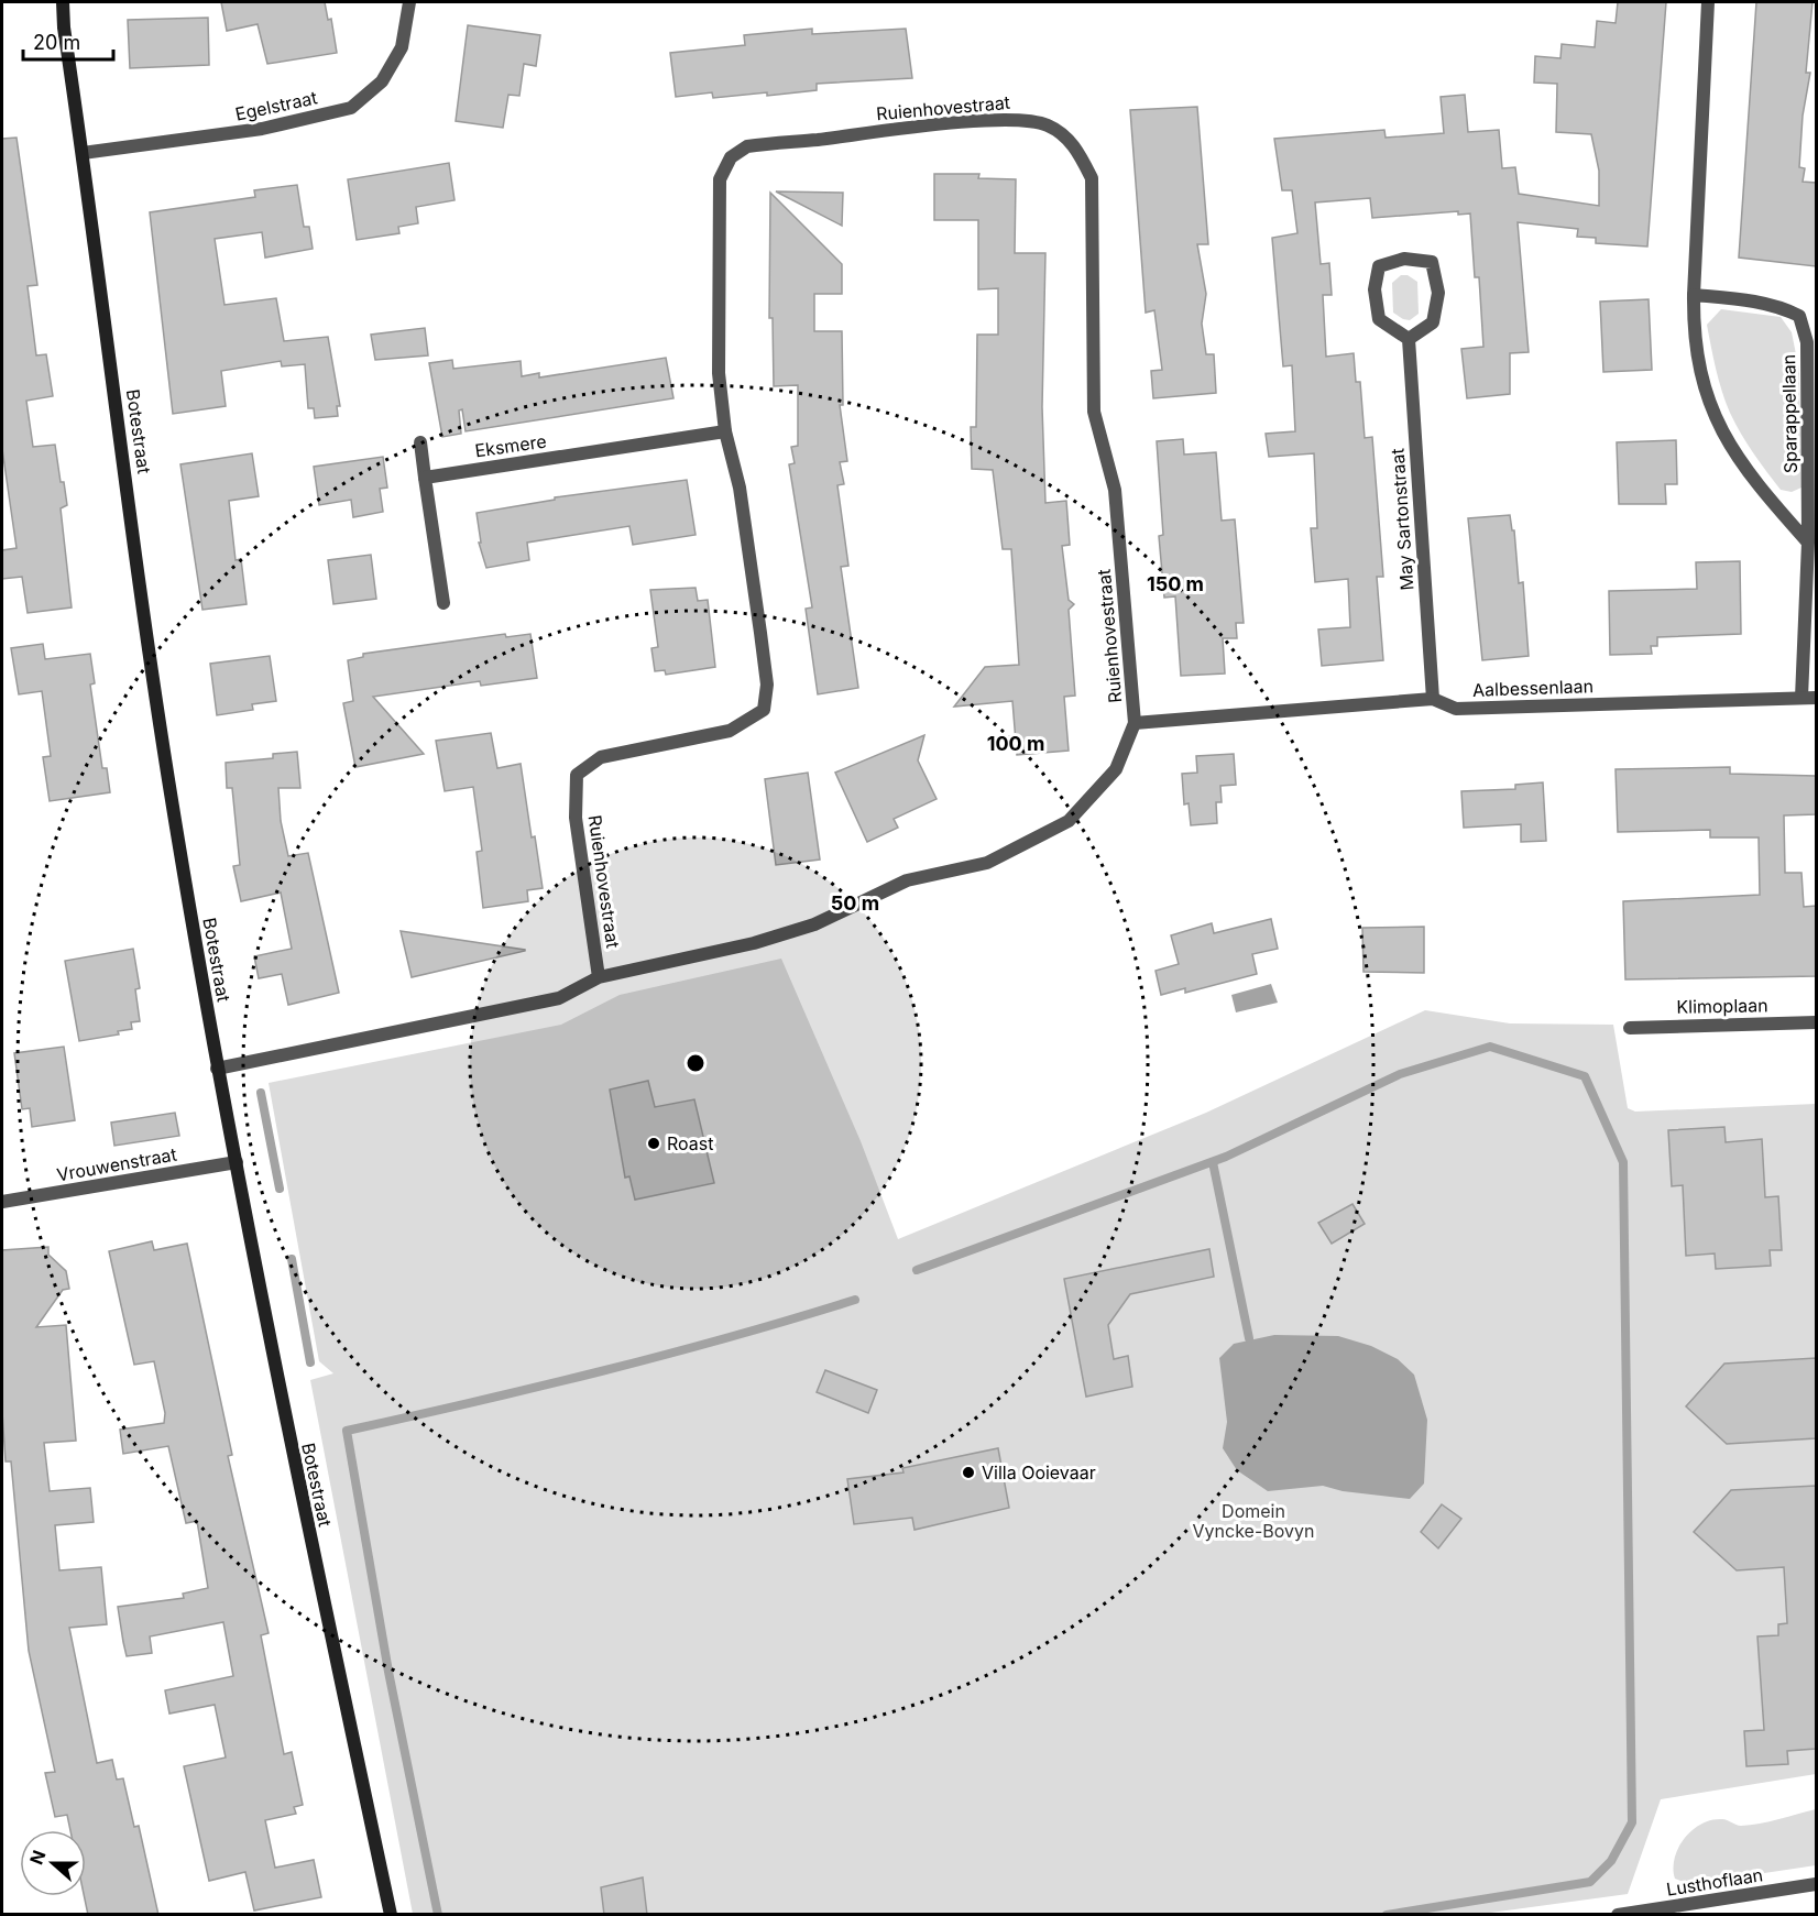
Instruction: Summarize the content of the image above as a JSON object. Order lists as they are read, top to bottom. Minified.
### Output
{"streets":{"street":["Egelstraat","Ruienhovestraat","Sparappellaan","Botestraat","Eksmere","May Sartonstraat","Aalbessenlaan","Klimoplaan","Vrouwenstraat","Lusthoflaan"]},"crossings":[["Egelstraat","Botestraat"],["Ruienhovestraat","Botestraat"],["Ruienhovestraat","Eksmere"],["Ruienhovestraat","Aalbessenlaan"],["Sparappellaan","Aalbessenlaan"],["Botestraat","Vrouwenstraat"],["May Sartonstraat","Aalbessenlaan"]],"parks":["Domein Vyncke-Bovyn"],"places":["Roast","Villa Ooievaar"],"scale_bar":"20 m","north":"left","rings":["150 m","100 m","50 m"]}
